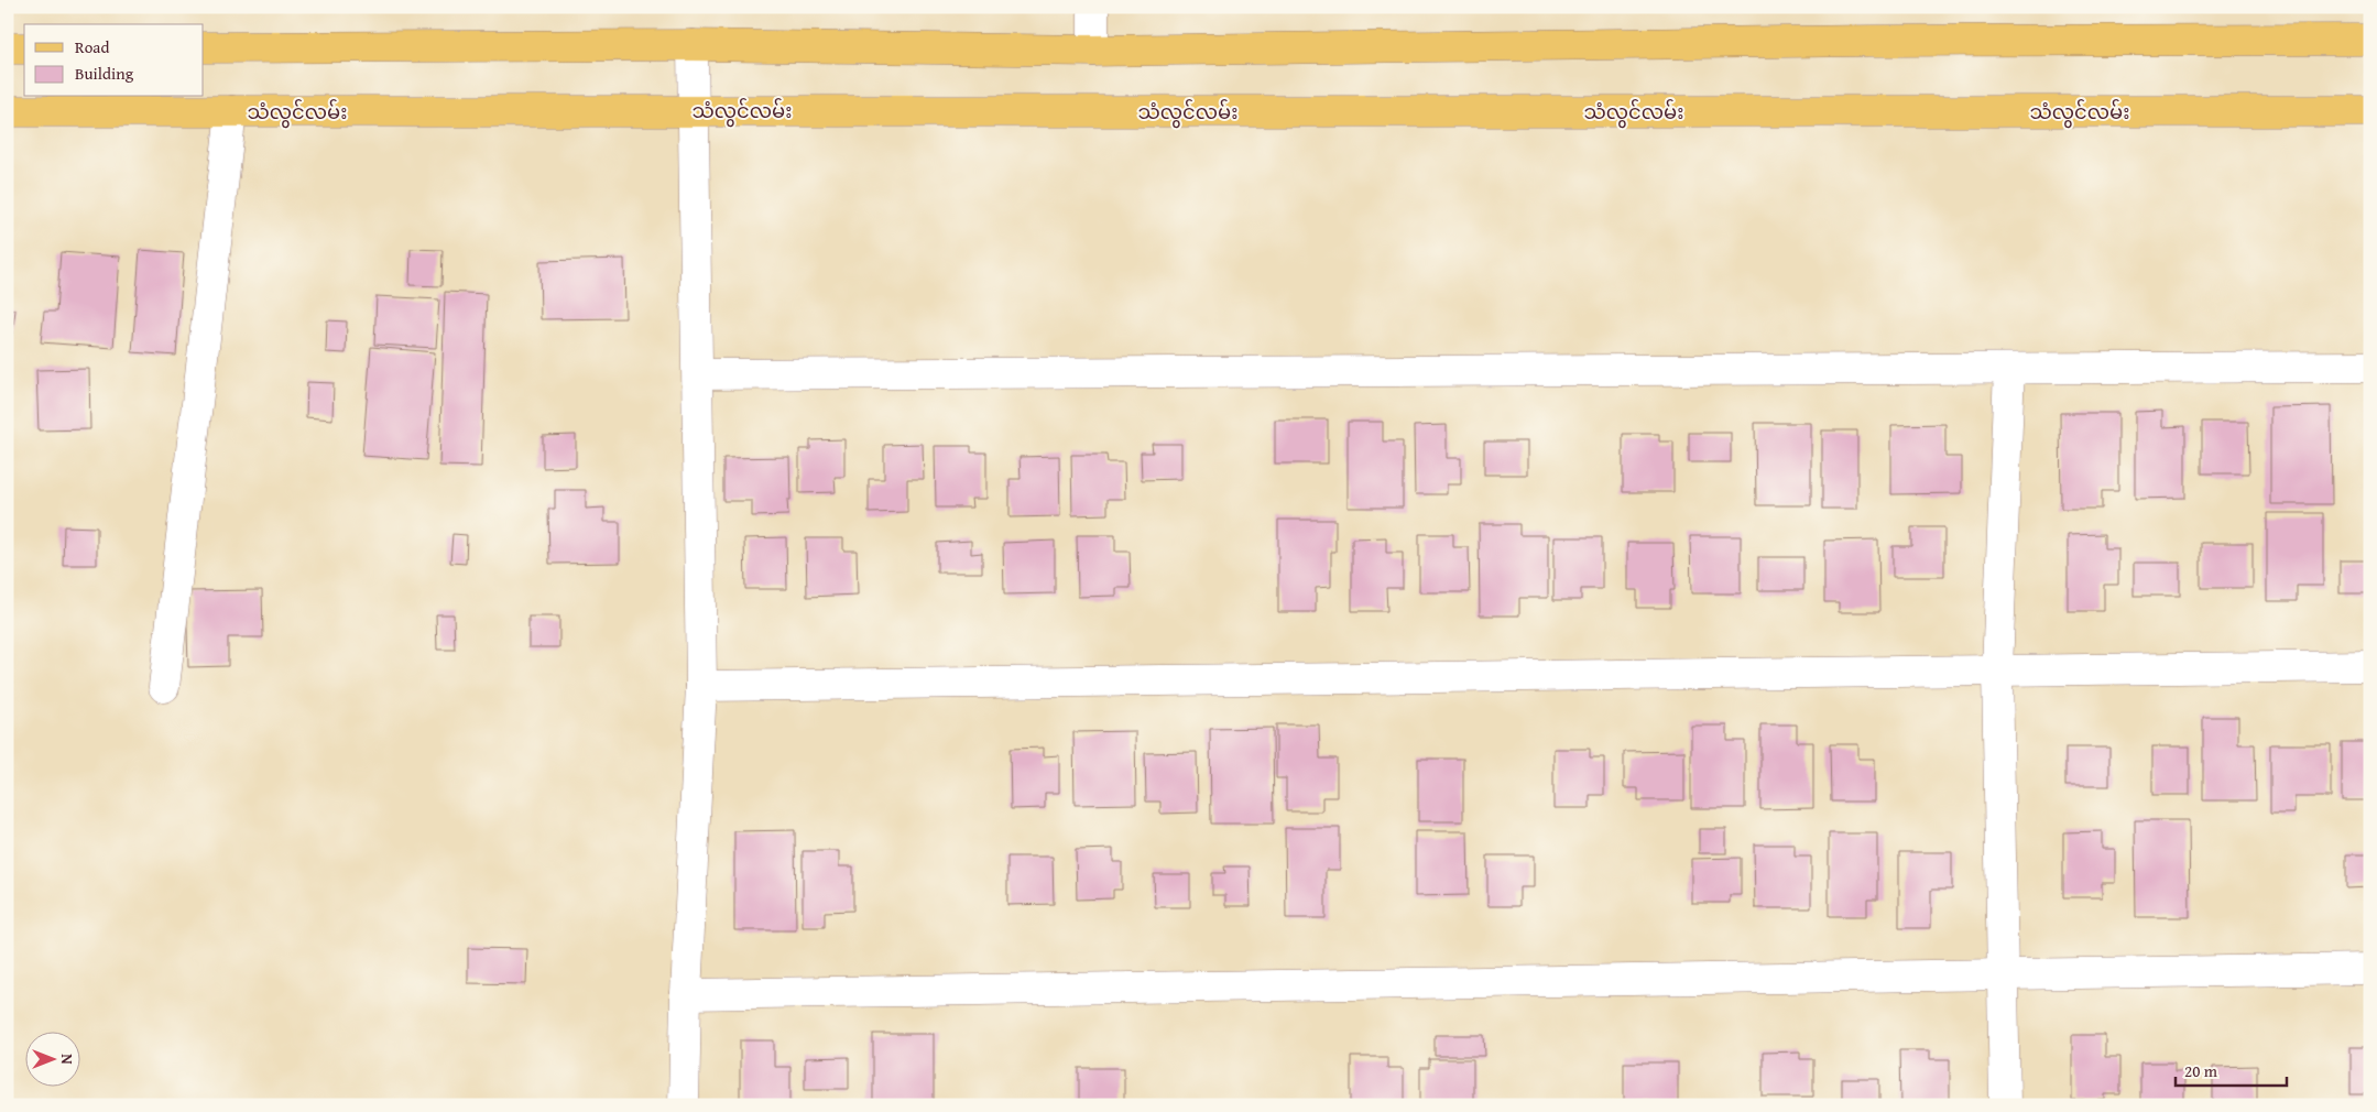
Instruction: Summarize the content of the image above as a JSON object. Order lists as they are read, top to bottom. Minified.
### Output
{"streets":{"main road":["သံလွင်လမ်း"]},"legend":["Road","Building"],"scale_bar":"20 m","north":"right"}
